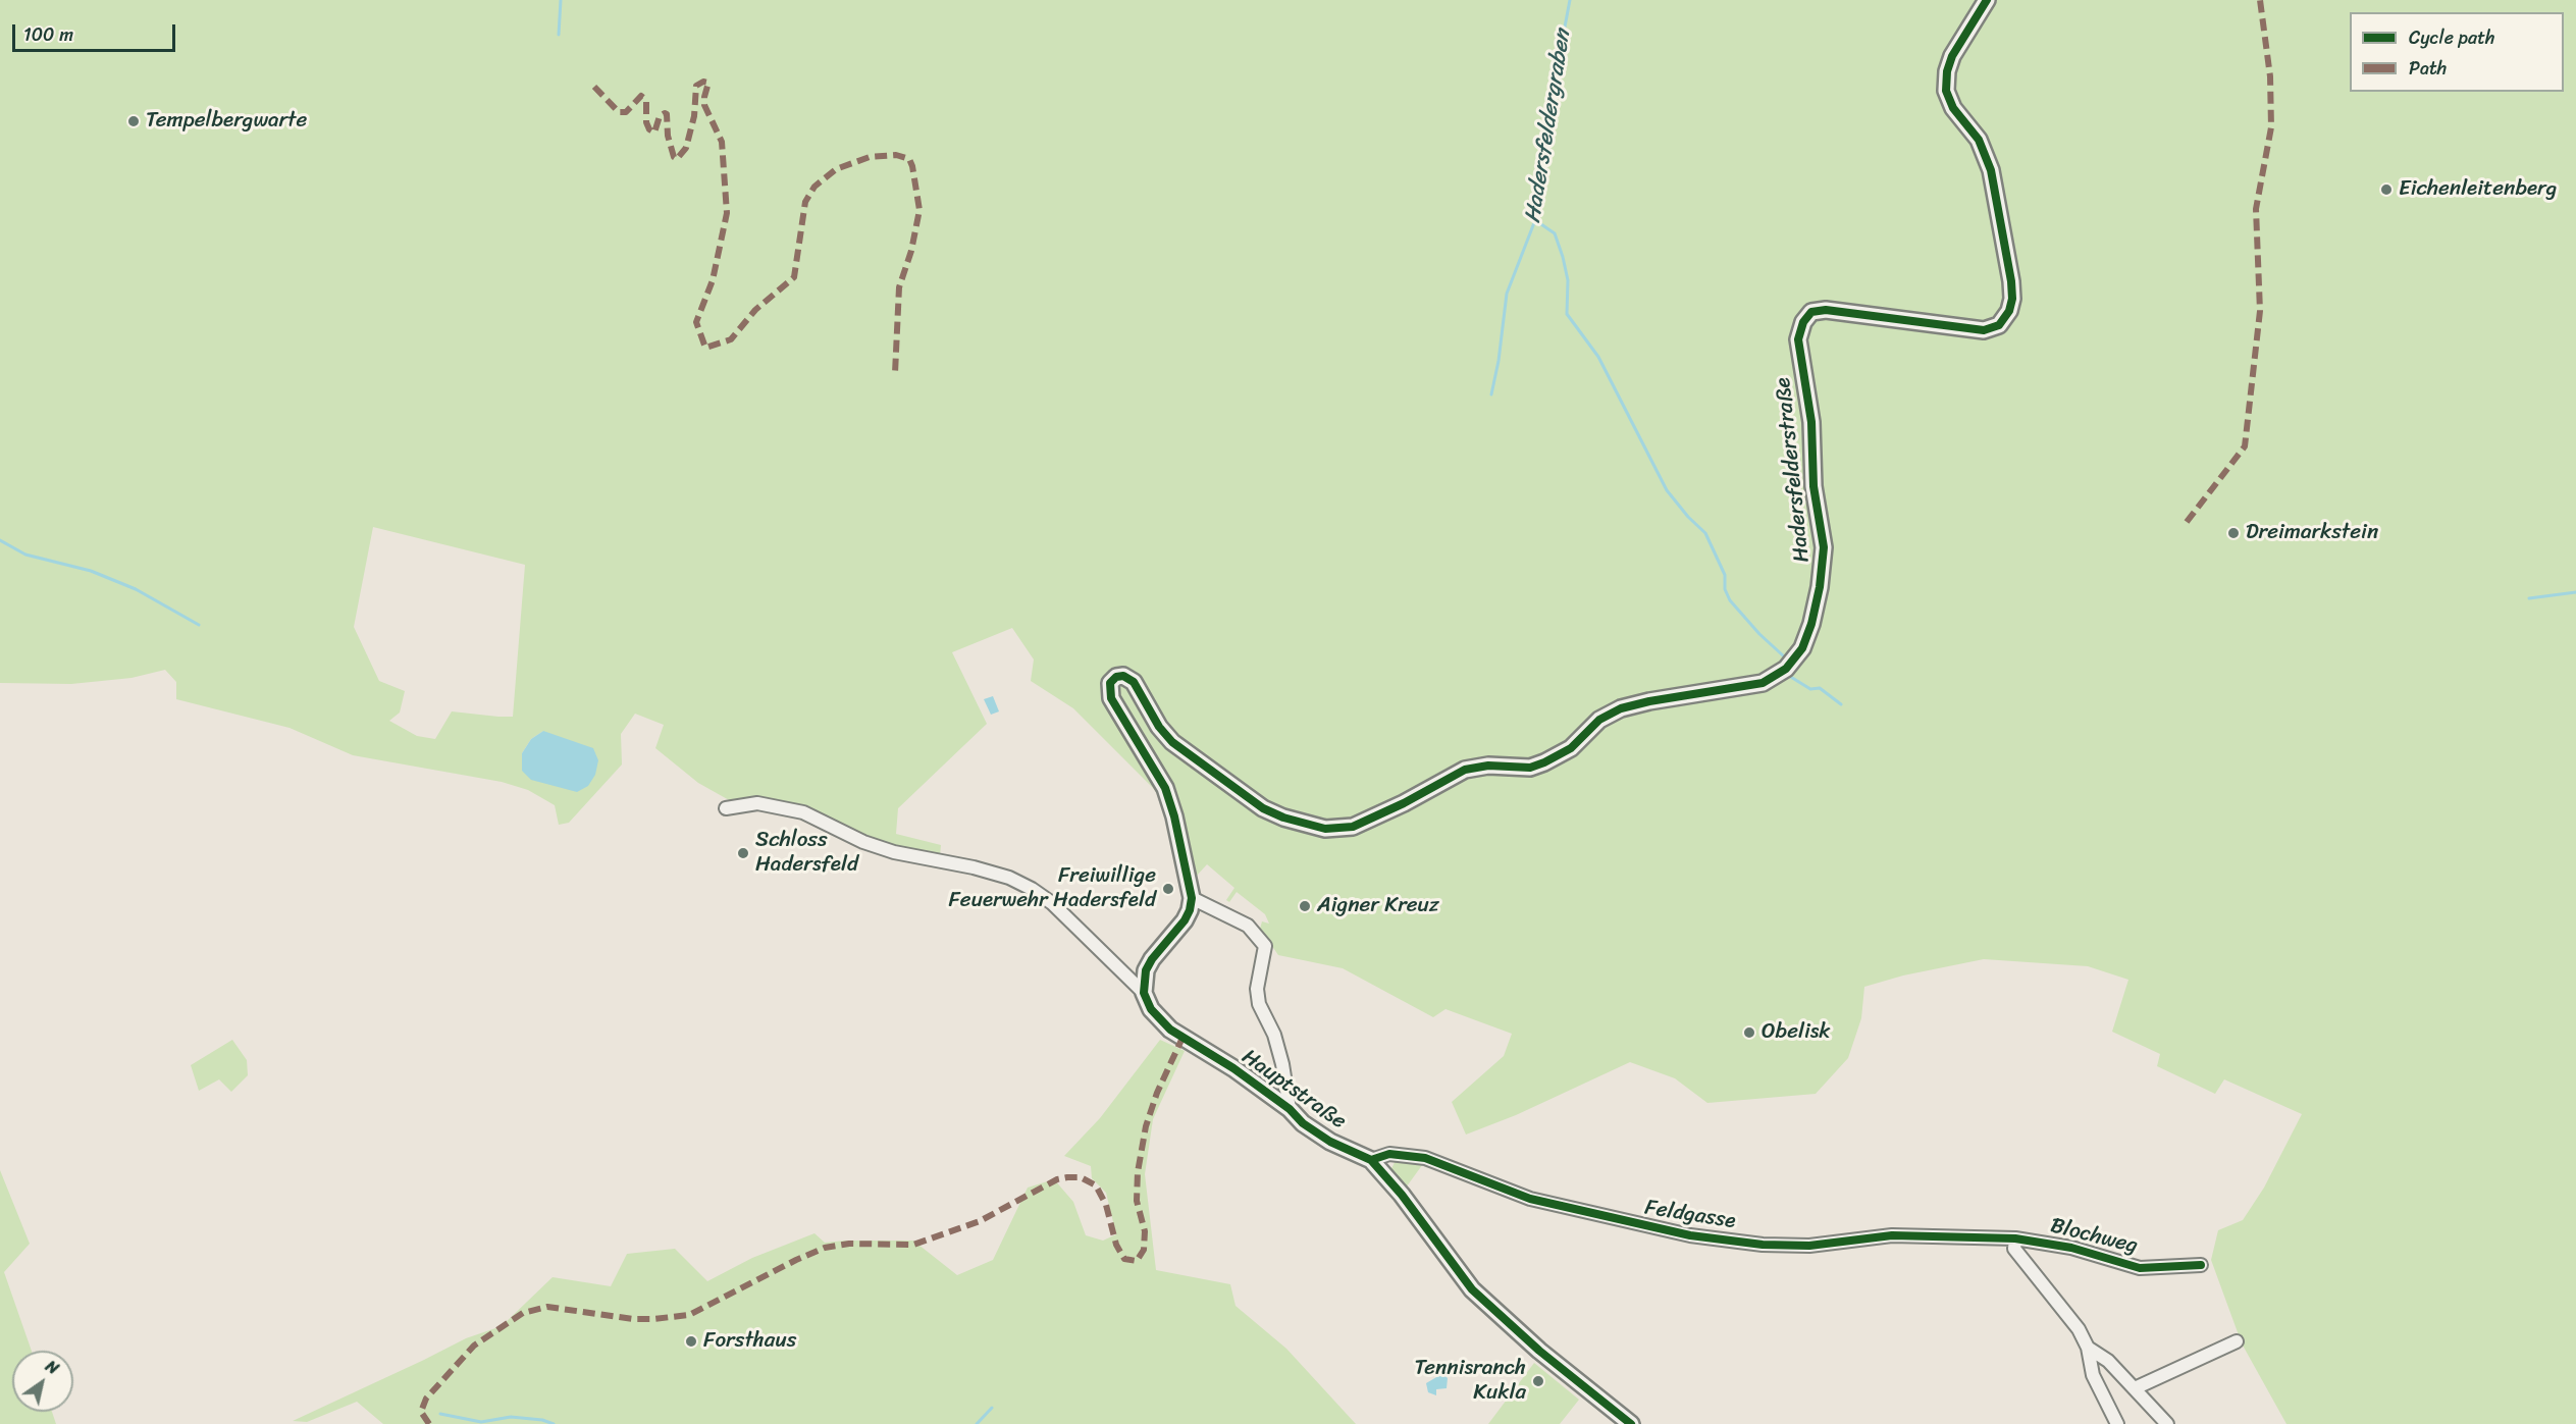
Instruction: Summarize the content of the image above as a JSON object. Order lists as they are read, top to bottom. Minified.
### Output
{"streets":{"street":["Hadersfelderstraße","Hauptstraße","Feldgasse","Blochweg"]},"crossings":[["Hauptstraße","Feldgasse"],["Feldgasse","Blochweg"]],"water":["Hadersfeldergraben"],"places":["Tempelbergwarte","Eichenleitenberg","Dreimarkstein","Schloss Hadersfeld","Freiwillige Feuerwehr Hadersfeld","Aigner Kreuz","Obelisk","Forsthaus","Tennisranch Kukla"],"legend":["Cycle path","Path"],"scale_bar":"100 m","north":"top right"}
